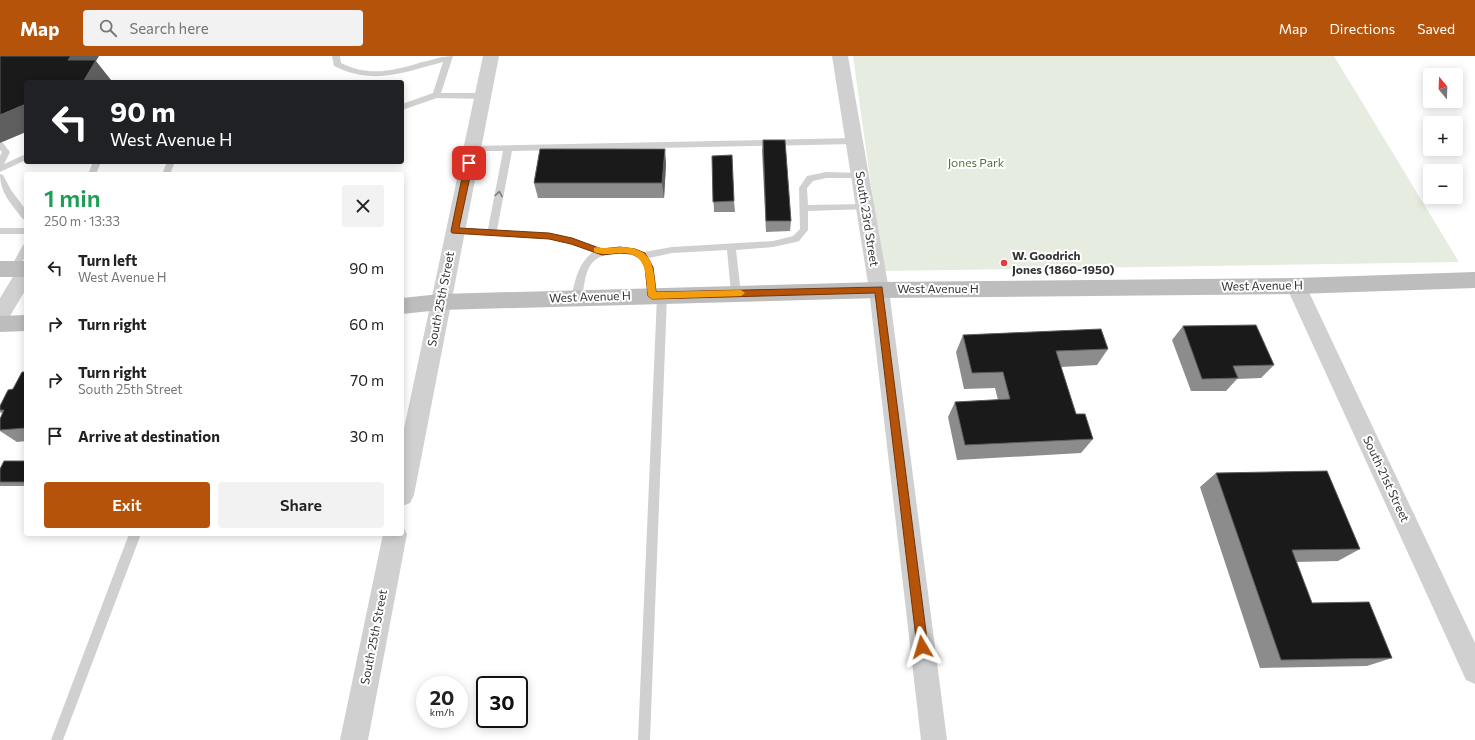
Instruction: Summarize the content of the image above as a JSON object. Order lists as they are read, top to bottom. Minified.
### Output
{"streets":{"main road":["West Avenue H"],"street":["South 23rd Street","South 25th Street","South 21st Street"]},"crossings":[["South 23rd Street","West Avenue H"],["West Avenue H","South 25th Street"],["West Avenue H","South 21st Street"]],"parks":["Jones Park"],"places":["W. Goodrich Jones (1860-1950)"],"north":"top","page":{"header":"Map","search":"Search here","nav":["Map","Directions","Saved"],"map_buttons":["+","−"],"turn":["90 m","West Avenue H"],"heading":["1 min","250 m · 13:33"],"list":[{"name":"Turn left","note":"West Avenue H","value":"90 m"},{"name":"Turn right","value":"60 m"},{"name":"Turn right","note":"South 25th Street","value":"70 m"},{"name":"Arrive at destination","value":"30 m"}],"buttons":["Exit","Share"],"speed":"20 km/h","limit":"30"}}
